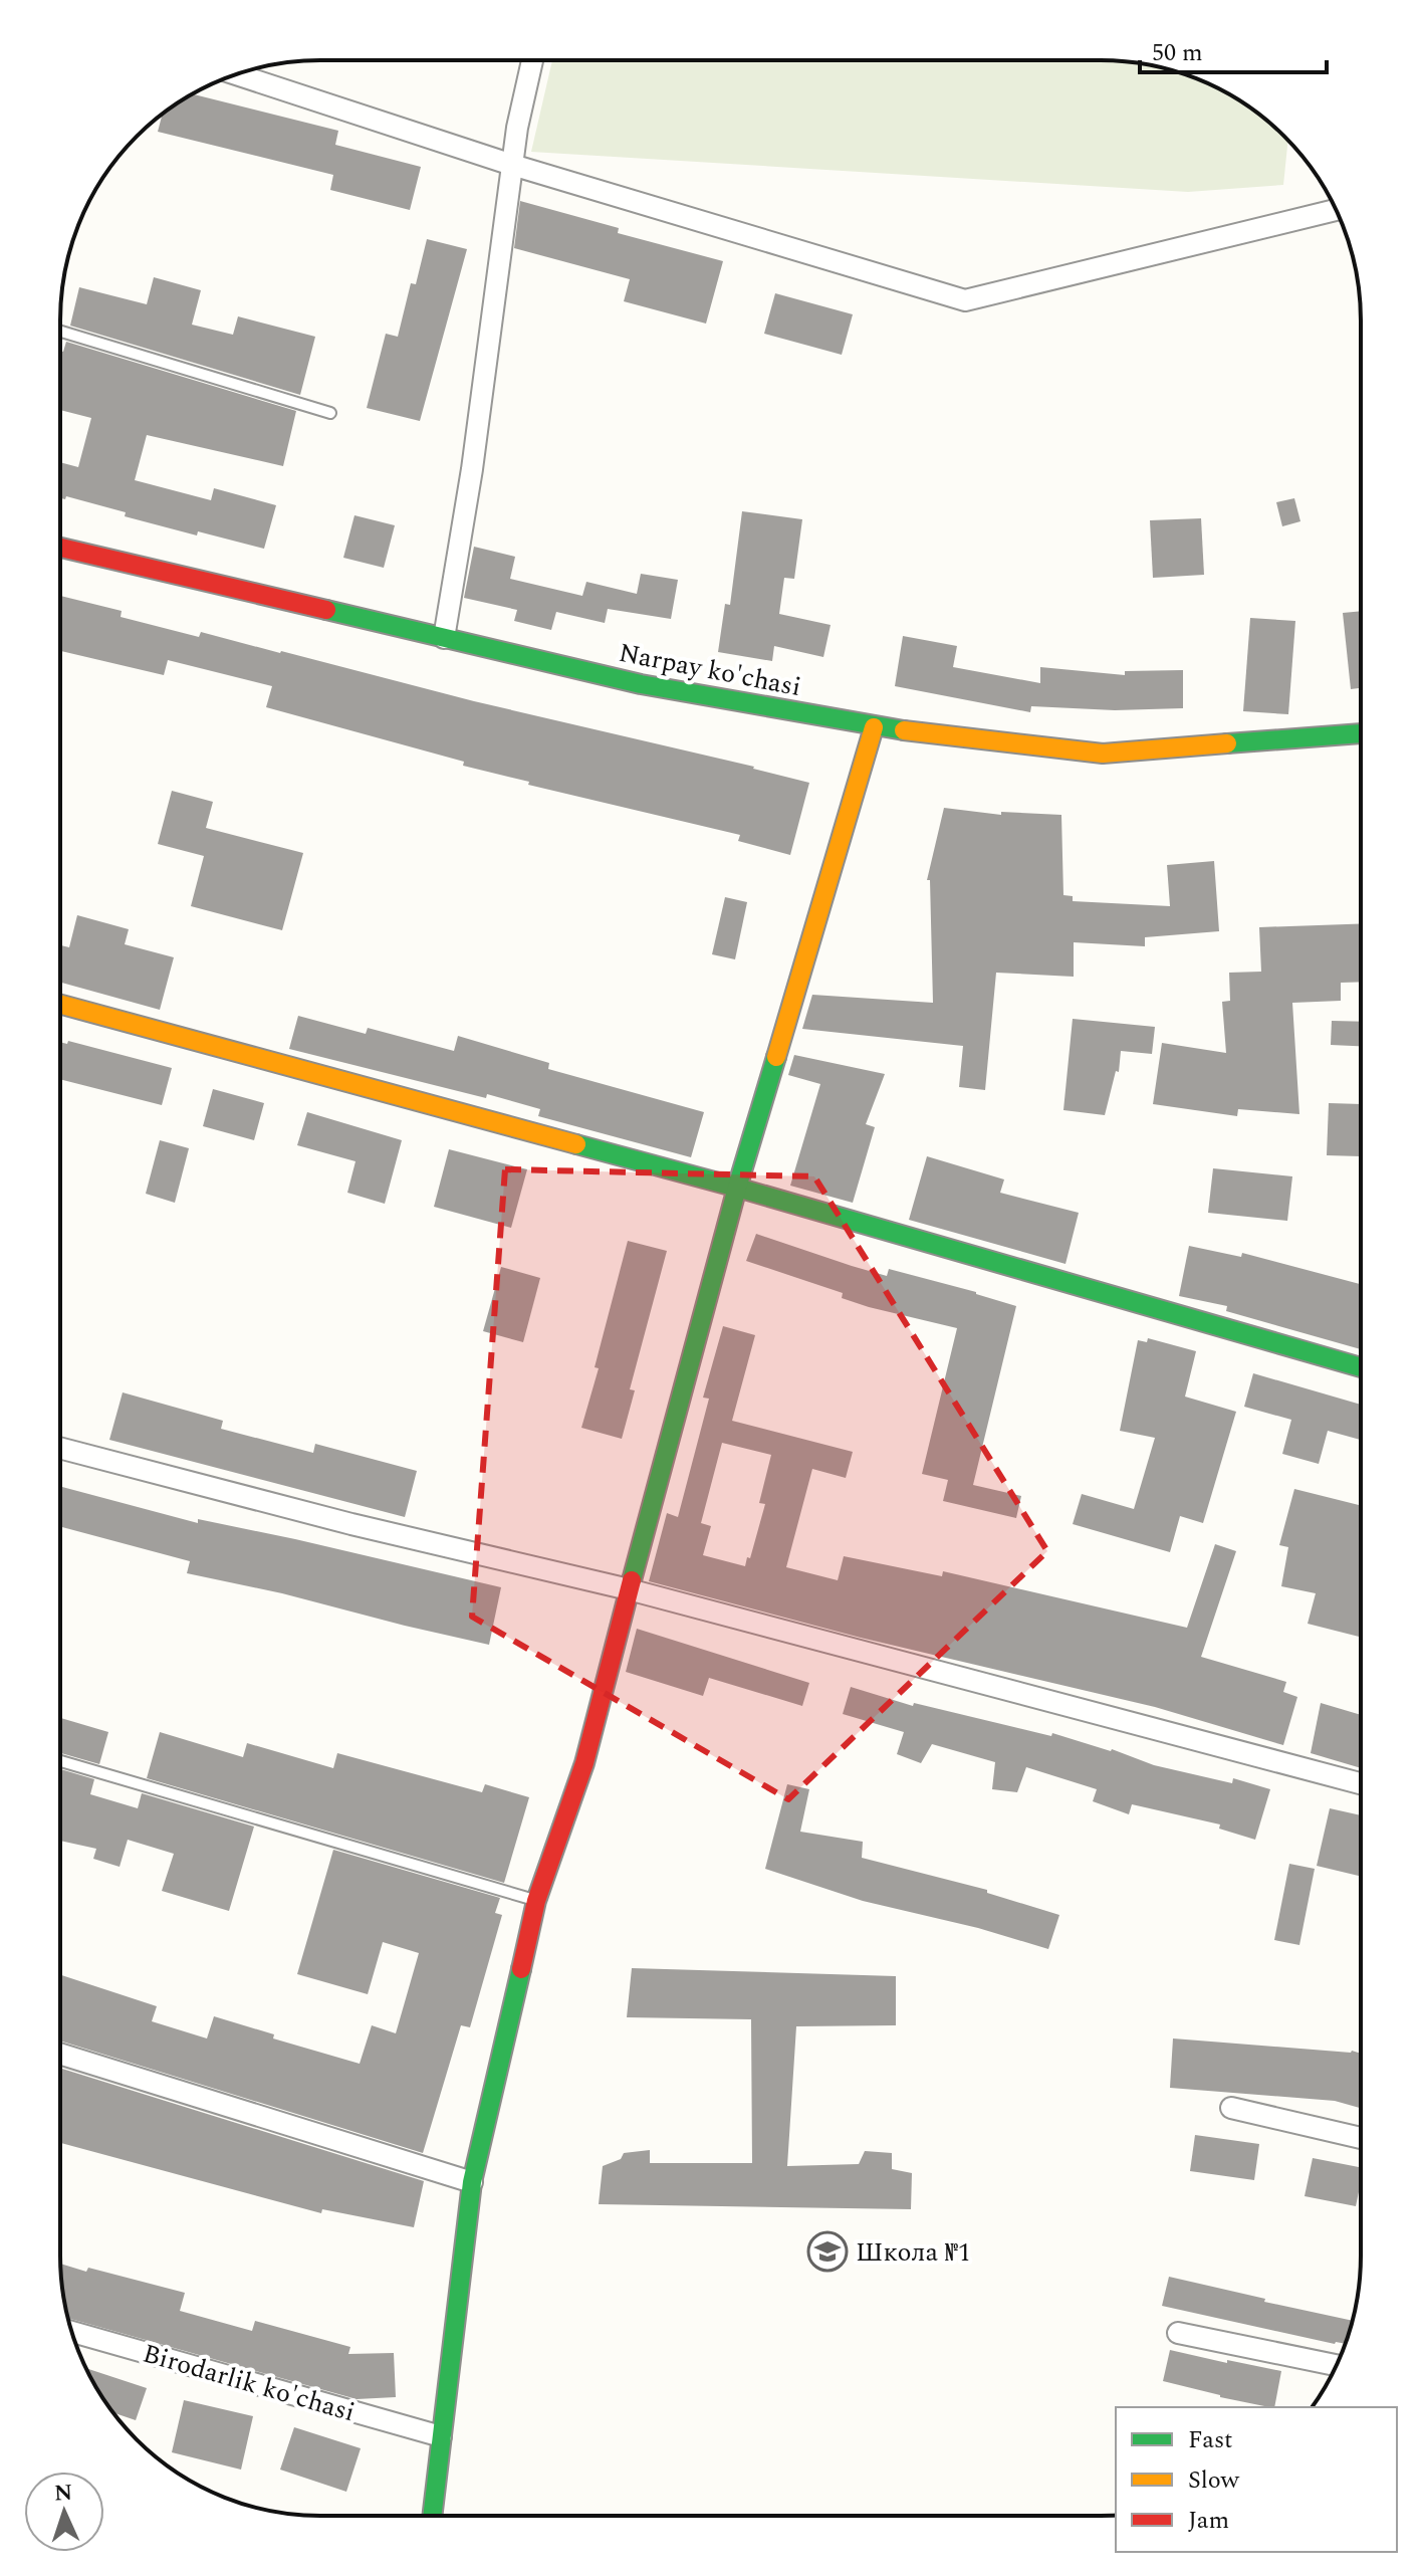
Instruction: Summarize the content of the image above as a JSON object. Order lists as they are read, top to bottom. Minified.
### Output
{"streets":{"street":["Narpay ko'chasi","Birodarlik ko'chasi"]},"places":{"school or university":["Школа №1"]},"legend":["Fast","Slow","Jam"],"scale_bar":"50 m","north":"top"}
